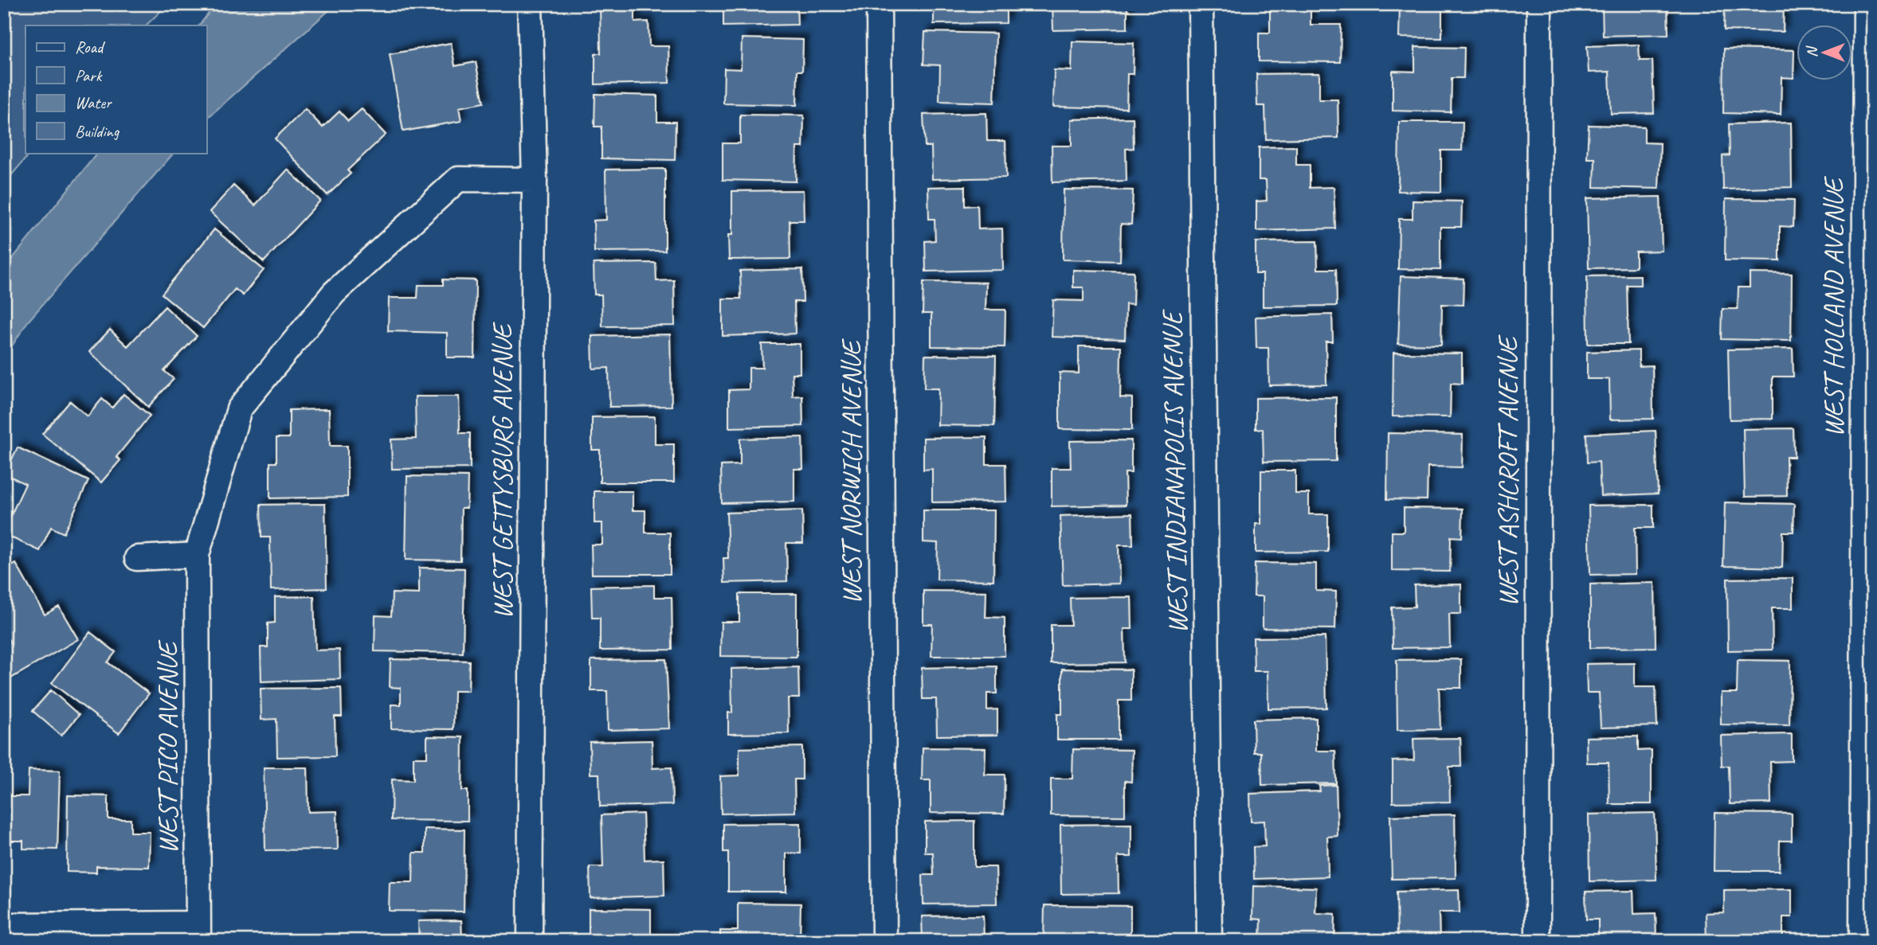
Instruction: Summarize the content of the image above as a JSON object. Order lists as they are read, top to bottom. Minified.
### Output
{"streets":{"street":["WEST HOLLAND AVENUE","WEST GETTYSBURG AVENUE","WEST ASHCROFT AVENUE","WEST NORWICH AVENUE","WEST INDIANAPOLIS AVENUE","WEST PICO AVENUE"]},"crossings":[["WEST GETTYSBURG AVENUE","WEST PICO AVENUE"]],"legend":["Road","Park","Water","Building"],"north":"left"}
